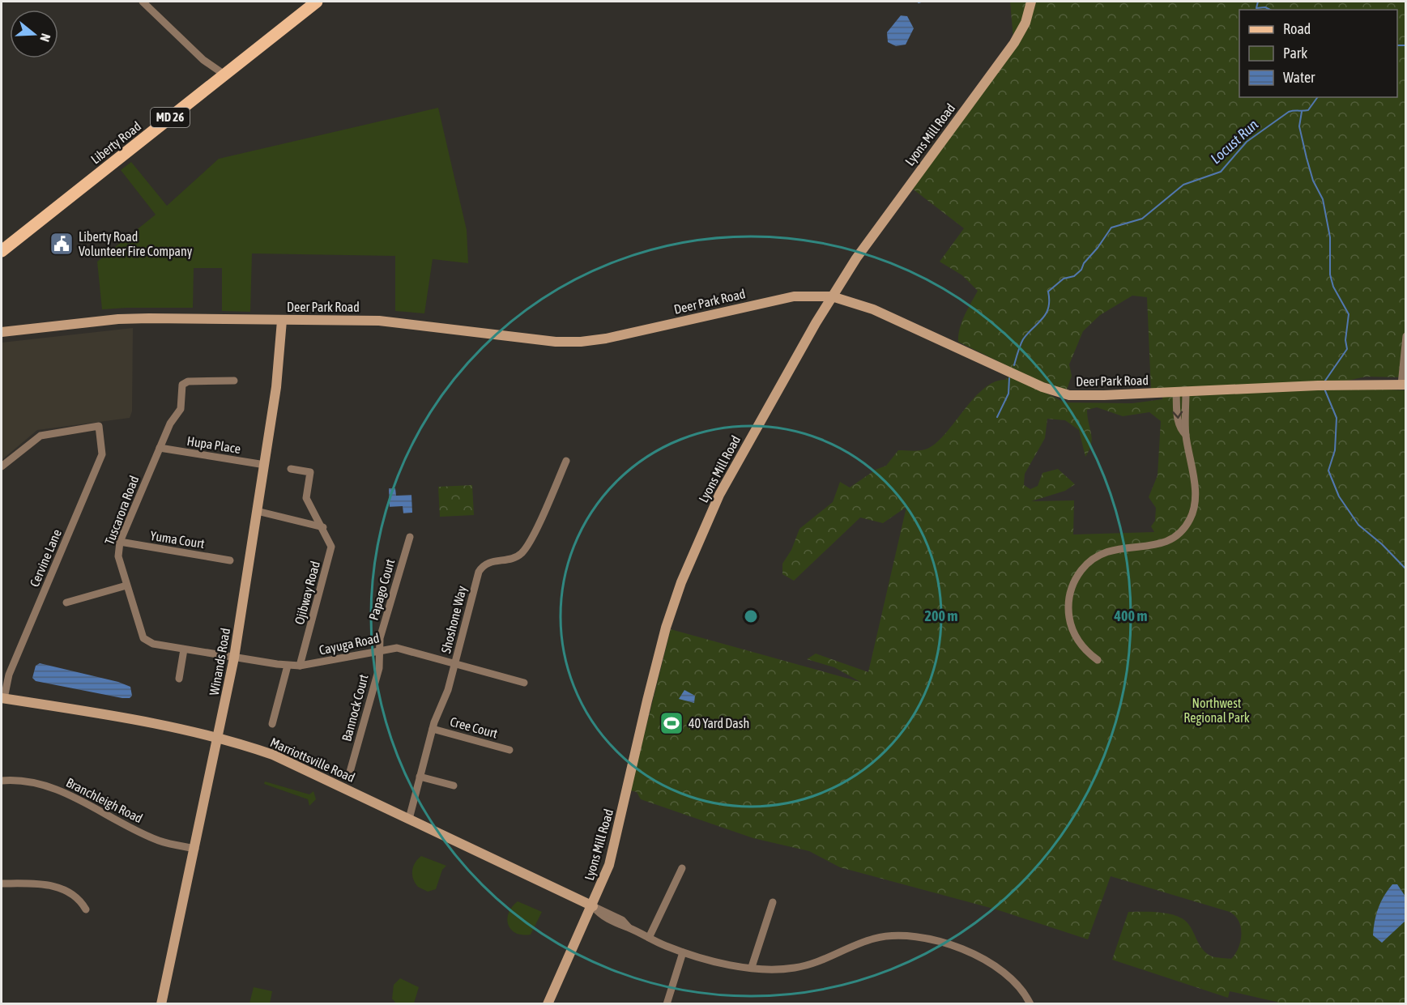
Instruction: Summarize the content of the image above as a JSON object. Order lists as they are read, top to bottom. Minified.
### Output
{"streets":{"main road":["MD 26","Liberty Road"],"street":["Lyons Mill Road","Deer Park Road","Hupa Place","Tuscarora Road","Yuma Court","Cervine Lane","Papago Court","Ojibway Road","Shoshone Way","Cayuga Road","Winands Road","Bannock Court","Cree Court","Marriottsville Road","Branchleigh Road"]},"crossings":[["Lyons Mill Road","Deer Park Road"],["Lyons Mill Road","Marriottsville Road"],["Deer Park Road","Winands Road"],["Hupa Place","Tuscarora Road"],["Hupa Place","Winands Road"],["Tuscarora Road","Yuma Court"],["Tuscarora Road","Cayuga Road"],["Tuscarora Road","Winands Road"],["Cervine Lane","Marriottsville Road"],["Papago Court","Cayuga Road"],["Papago Court","Bannock Court"],["Ojibway Road","Cayuga Road"],["Shoshone Way","Cayuga Road"],["Shoshone Way","Cree Court"],["Shoshone Way","Marriottsville Road"],["Cayuga Road","Winands Road"],["Cayuga Road","Bannock Court"],["Winands Road","Marriottsville Road"],["Winands Road","Branchleigh Road"]],"water":["Locust Run"],"parks":["Northwest Regional Park"],"places":{"public building":["Liberty Road Volunteer Fire Company"],"sports":["40 Yard Dash"]},"legend":["Road","Park","Water"],"north":"right","rings":["200 m","400 m"]}
